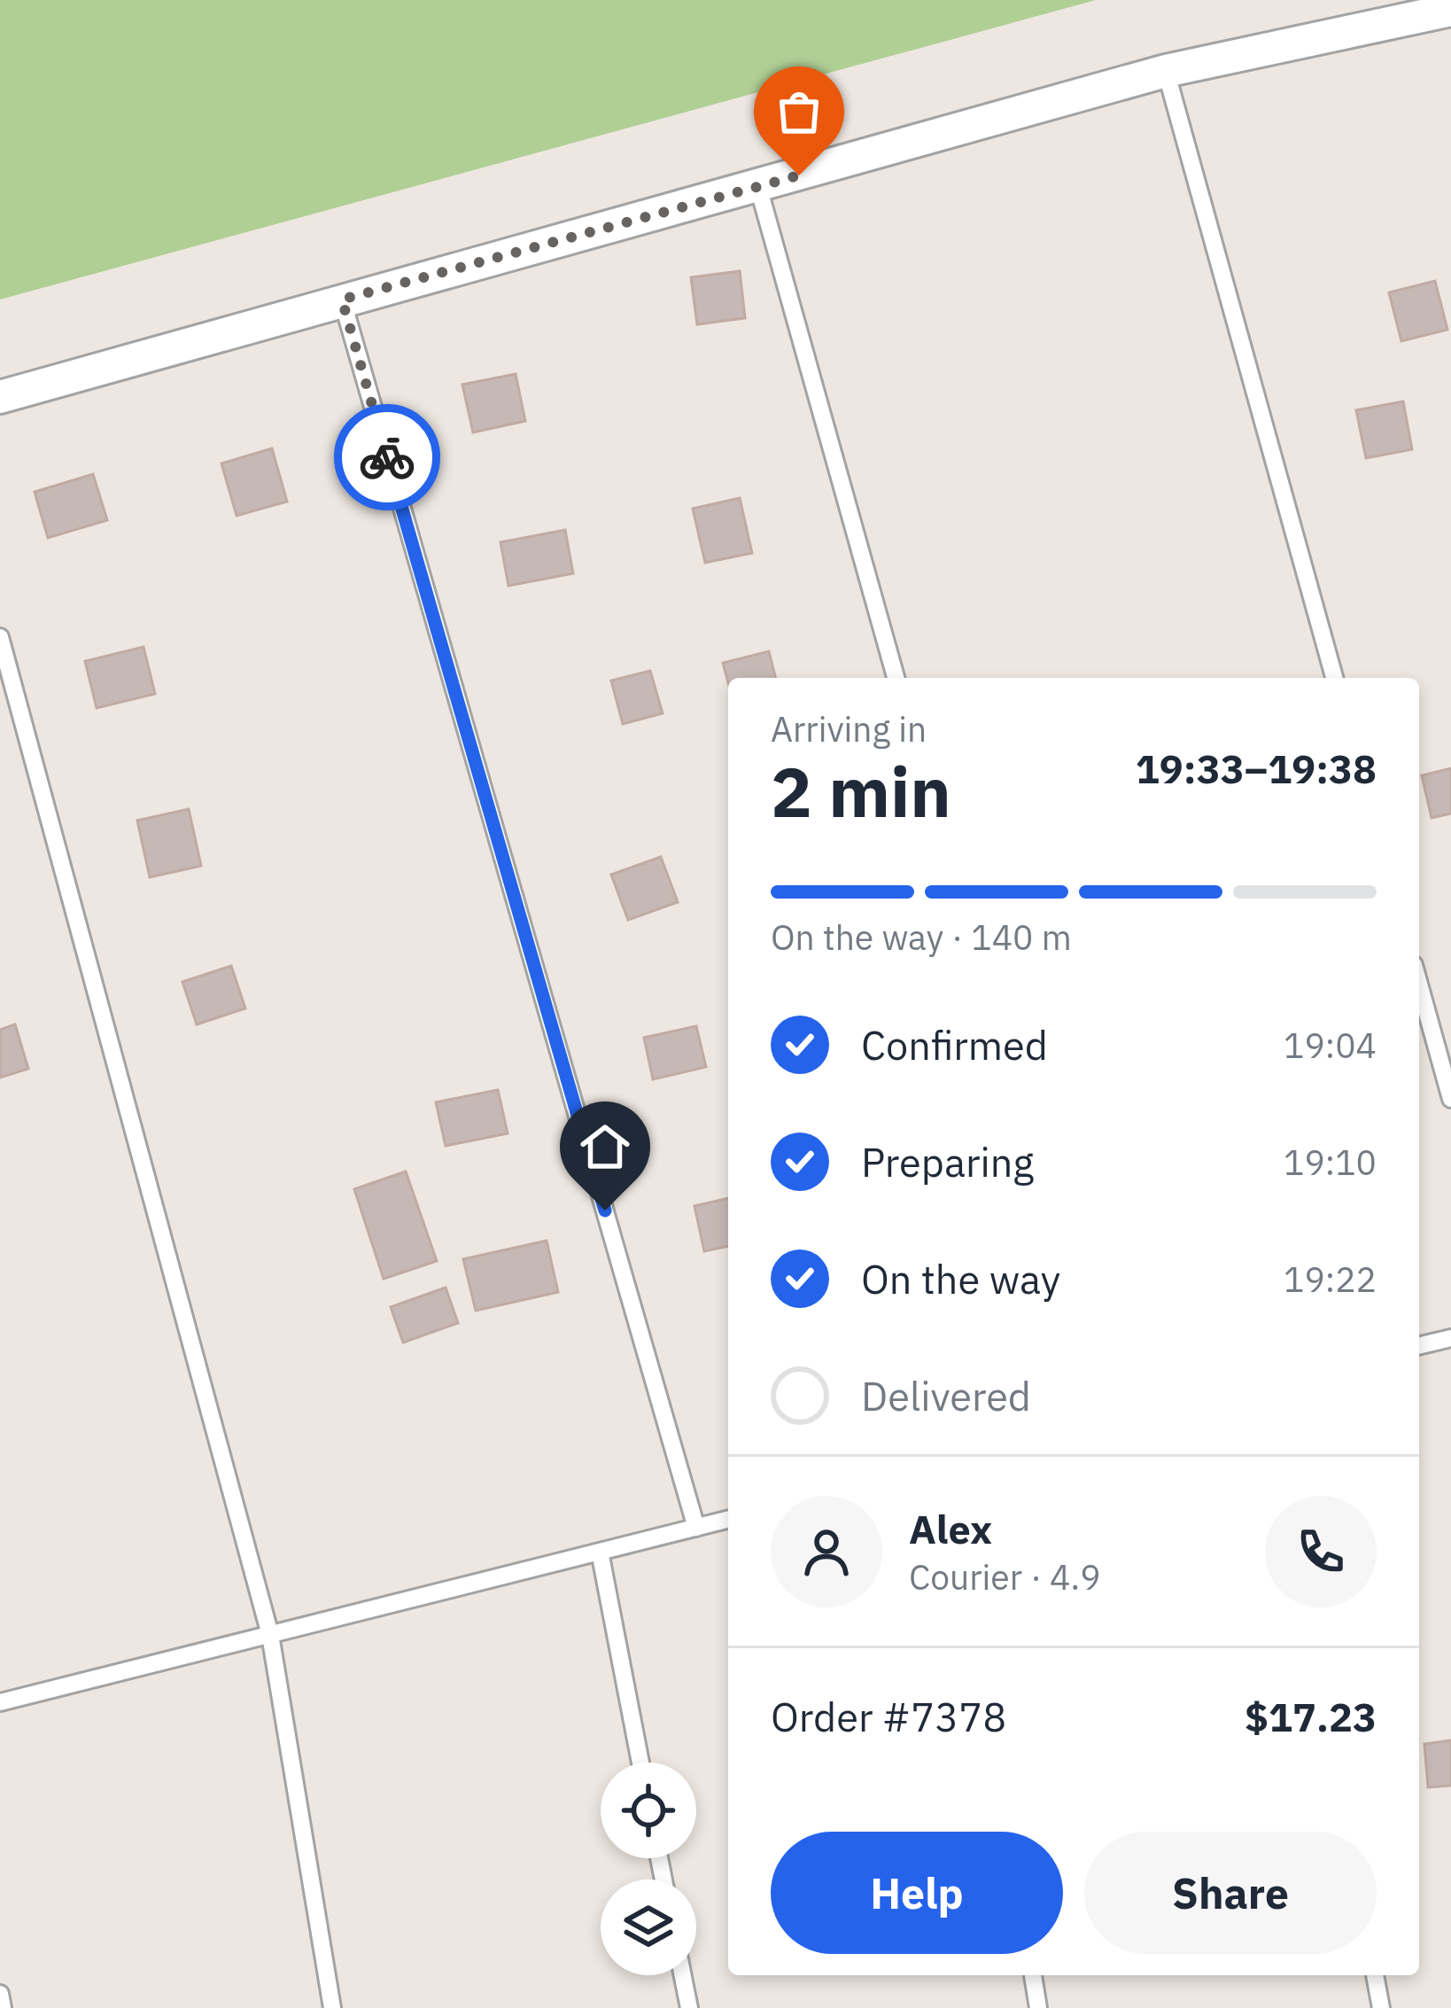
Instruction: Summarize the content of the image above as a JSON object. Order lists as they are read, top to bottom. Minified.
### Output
{"page":{"heading":["2 min","Arriving in","19:33–19:38"],"panel":["Alex","Courier · 4.9","Order #7378","$17.23"],"bar":"On the way · 140 m","list":[["Confirmed","19:04"],["Preparing","19:10"],["On the way","19:22"],"Delivered"],"buttons":["Help","Share"]}}
